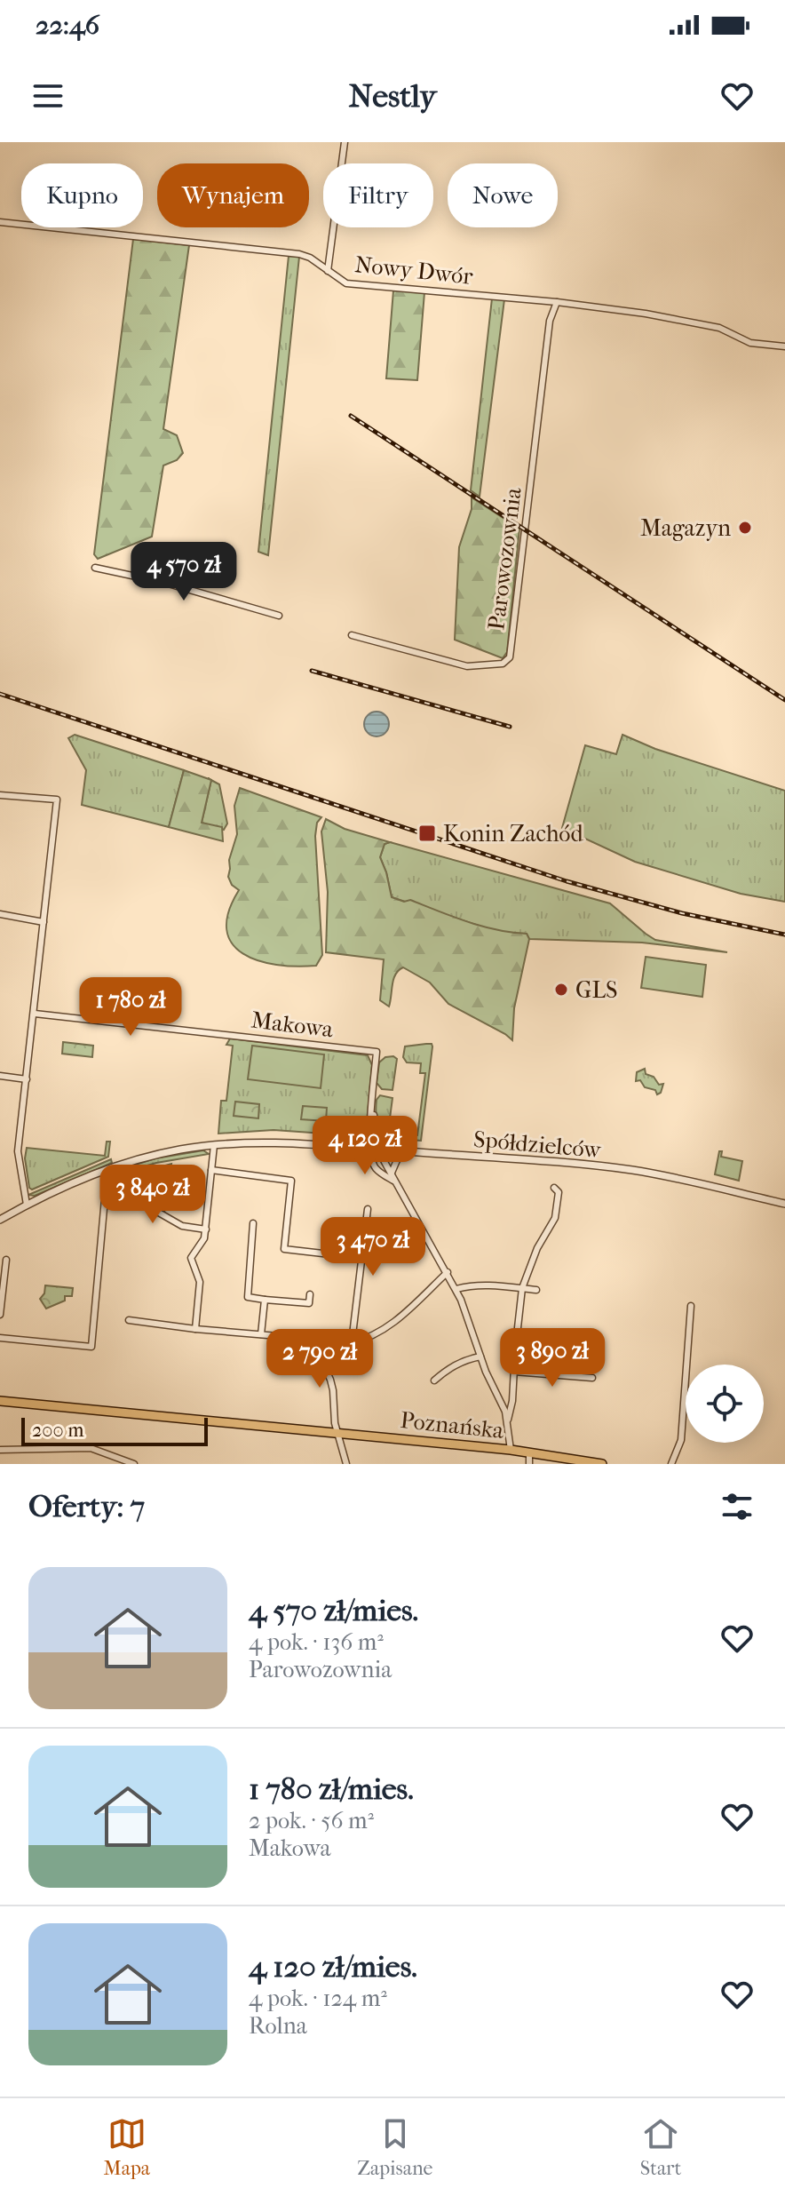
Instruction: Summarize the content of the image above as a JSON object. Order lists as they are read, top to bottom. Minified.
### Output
{"streets":{"main road":["Poznańska"],"street":["Nowy Dwór","Parowozownia","Makowa","Spółdzielców"]},"crossings":[["Nowy Dwór","Parowozownia"]],"places":{"other":["Magazyn","GLS"],"transit":["Konin Zachód"]},"scale_bar":"200 m","page":{"status":"22:46","header":"Nestly","chip":["Kupno","Wynajem","Filtry","Nowe"],"price":["4 570 zł","1 780 zł","4 120 zł","3 840 zł","3 470 zł","3 890 zł","2 790 zł"],"scale":"200 m","heading":"Oferty: 7","list":[{"name":"4 570 zł/mies.","note":"4 pok. · 136 m² · Parowozownia"},{"name":"1 780 zł/mies.","note":"2 pok. · 56 m² · Makowa"},{"name":"4 120 zł/mies.","note":"4 pok. · 124 m² · Rolna"}],"tabs":["Mapa","Zapisane","Start"]}}
